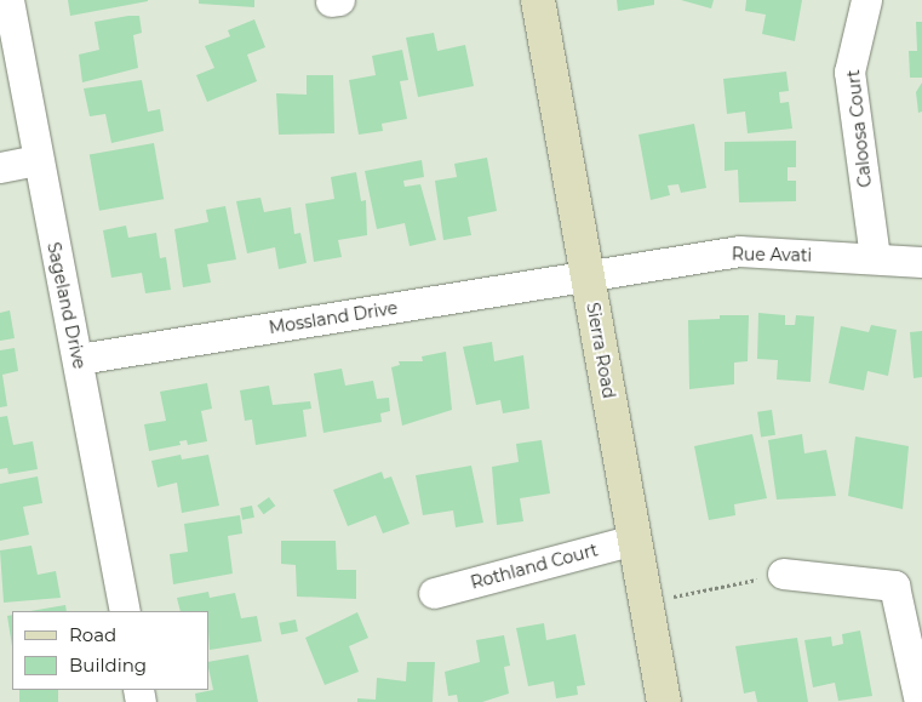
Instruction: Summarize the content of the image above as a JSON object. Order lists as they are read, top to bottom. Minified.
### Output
{"streets":{"main road":["Sierra Road"],"street":["Caloosa Court","Rue Avati","Sageland Drive","Mossland Drive","Rothland Court"]},"crossings":[["Caloosa Court","Rue Avati"],["Rue Avati","Mossland Drive"],["Rue Avati","Sierra Road"],["Sageland Drive","Mossland Drive"],["Mossland Drive","Sierra Road"],["Sierra Road","Rothland Court"]],"legend":["Road","Building"]}
